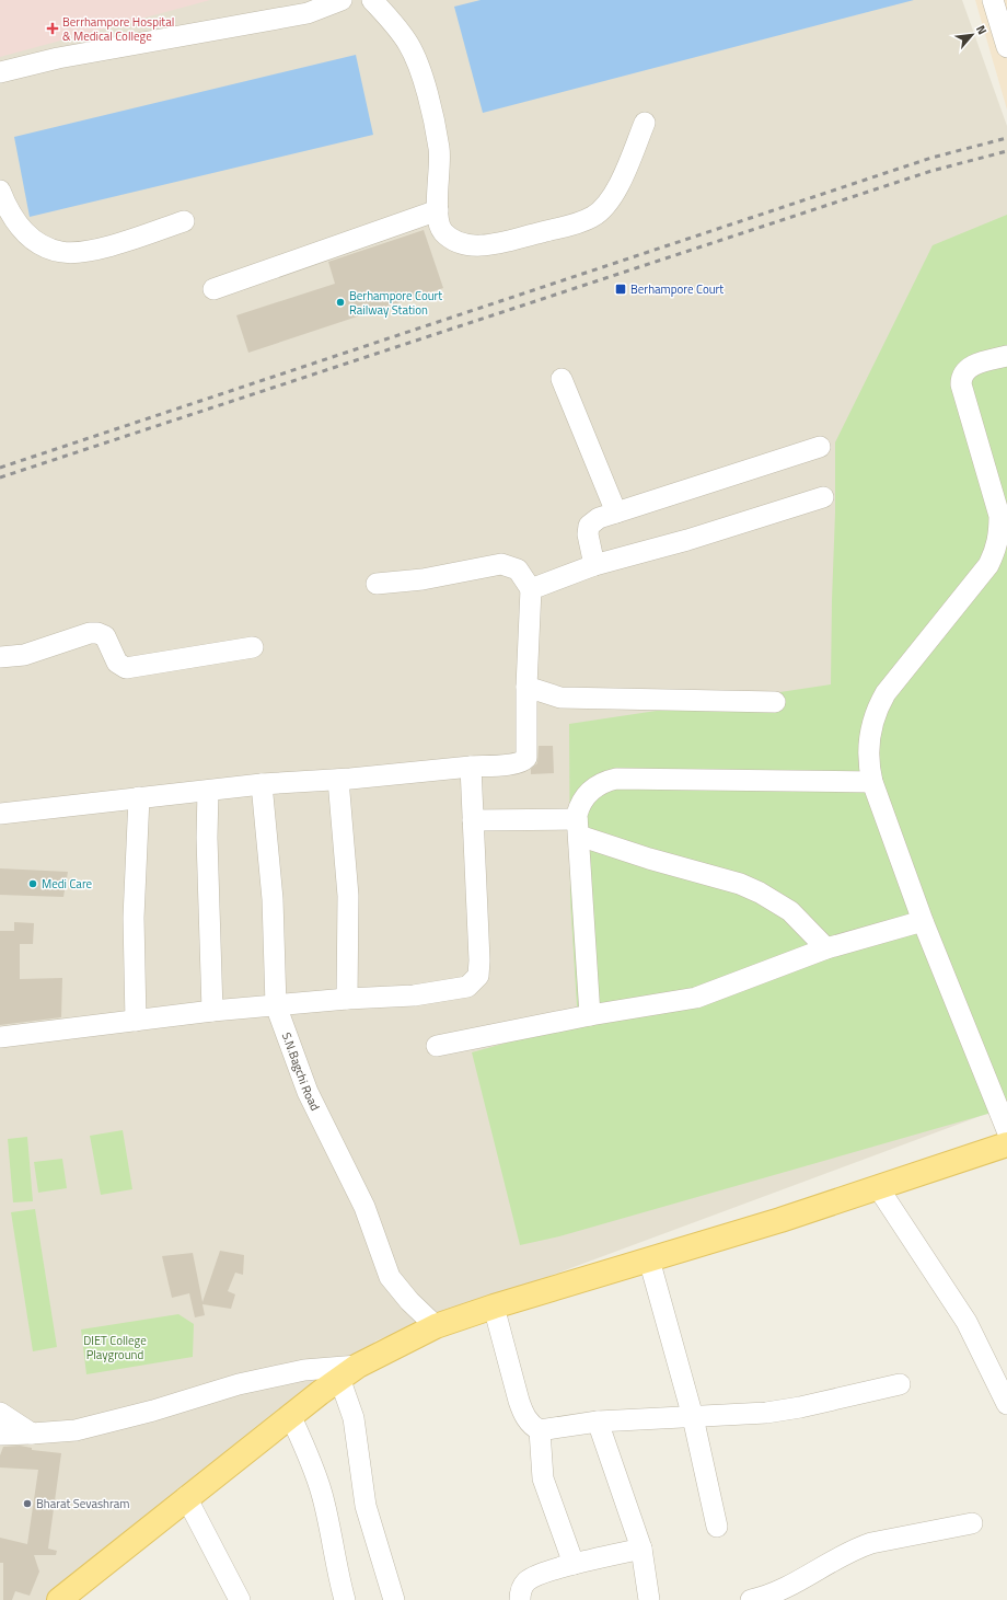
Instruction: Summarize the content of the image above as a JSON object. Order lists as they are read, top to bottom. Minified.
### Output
{"streets":{"street":["S.N.Bagchi Road"]},"parks":["DIET College Playground"],"places":{"health":["Berrhampore Hospital & Medical College"],"transit":["Berhampore Court"],"other":["Berhampore Court Railway Station","Medi Care","Bharat Sevashram"]},"north":"top right"}
